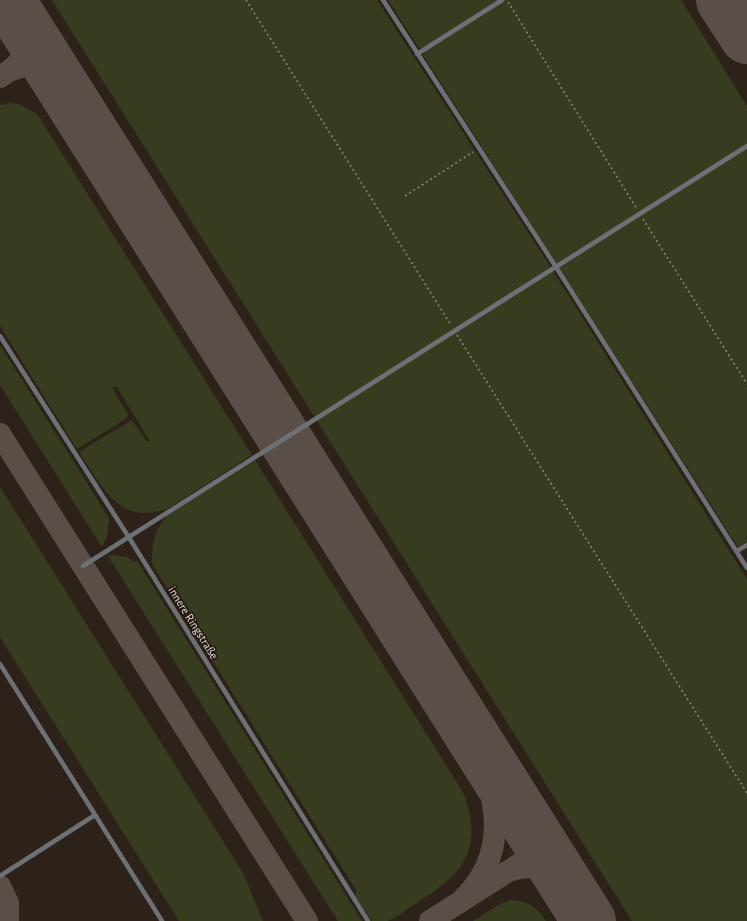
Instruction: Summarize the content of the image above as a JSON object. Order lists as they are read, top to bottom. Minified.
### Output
{"streets":{"lane":["innere Ringstraße"]}}
